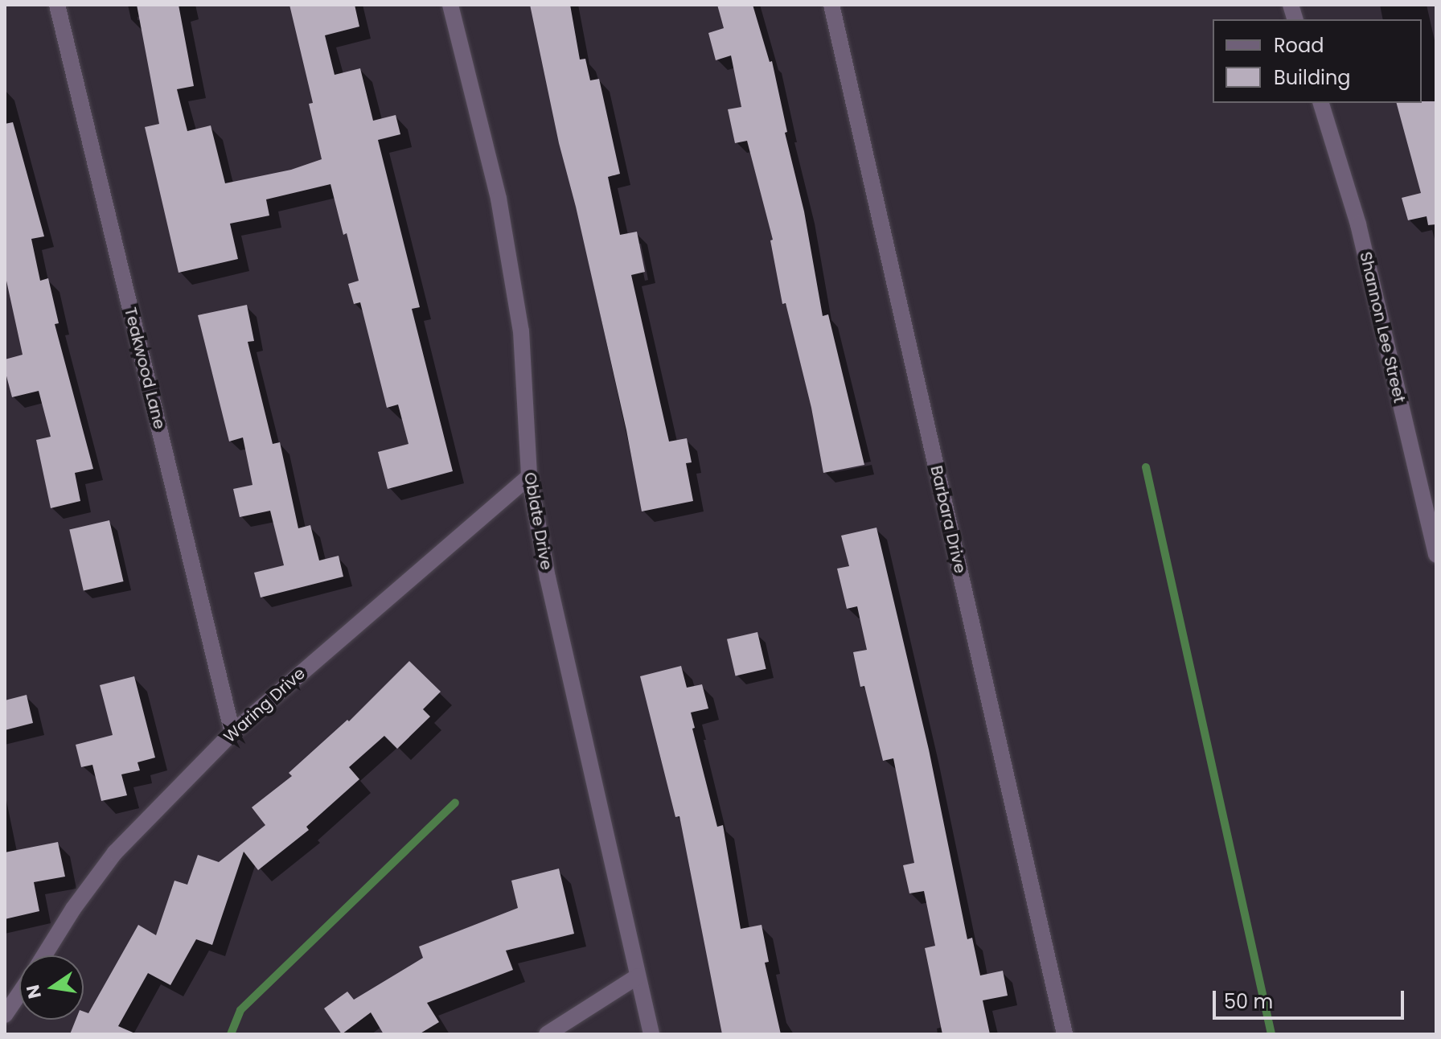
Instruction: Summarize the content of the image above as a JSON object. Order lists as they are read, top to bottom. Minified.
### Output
{"streets":{"street":["Shannon Lee Street","Teakwood Lane","Barbara Drive","Oblate Drive","Waring Drive"]},"crossings":[["Teakwood Lane","Waring Drive"],["Oblate Drive","Waring Drive"]],"legend":["Road","Building"],"scale_bar":"50 m","north":"left"}
